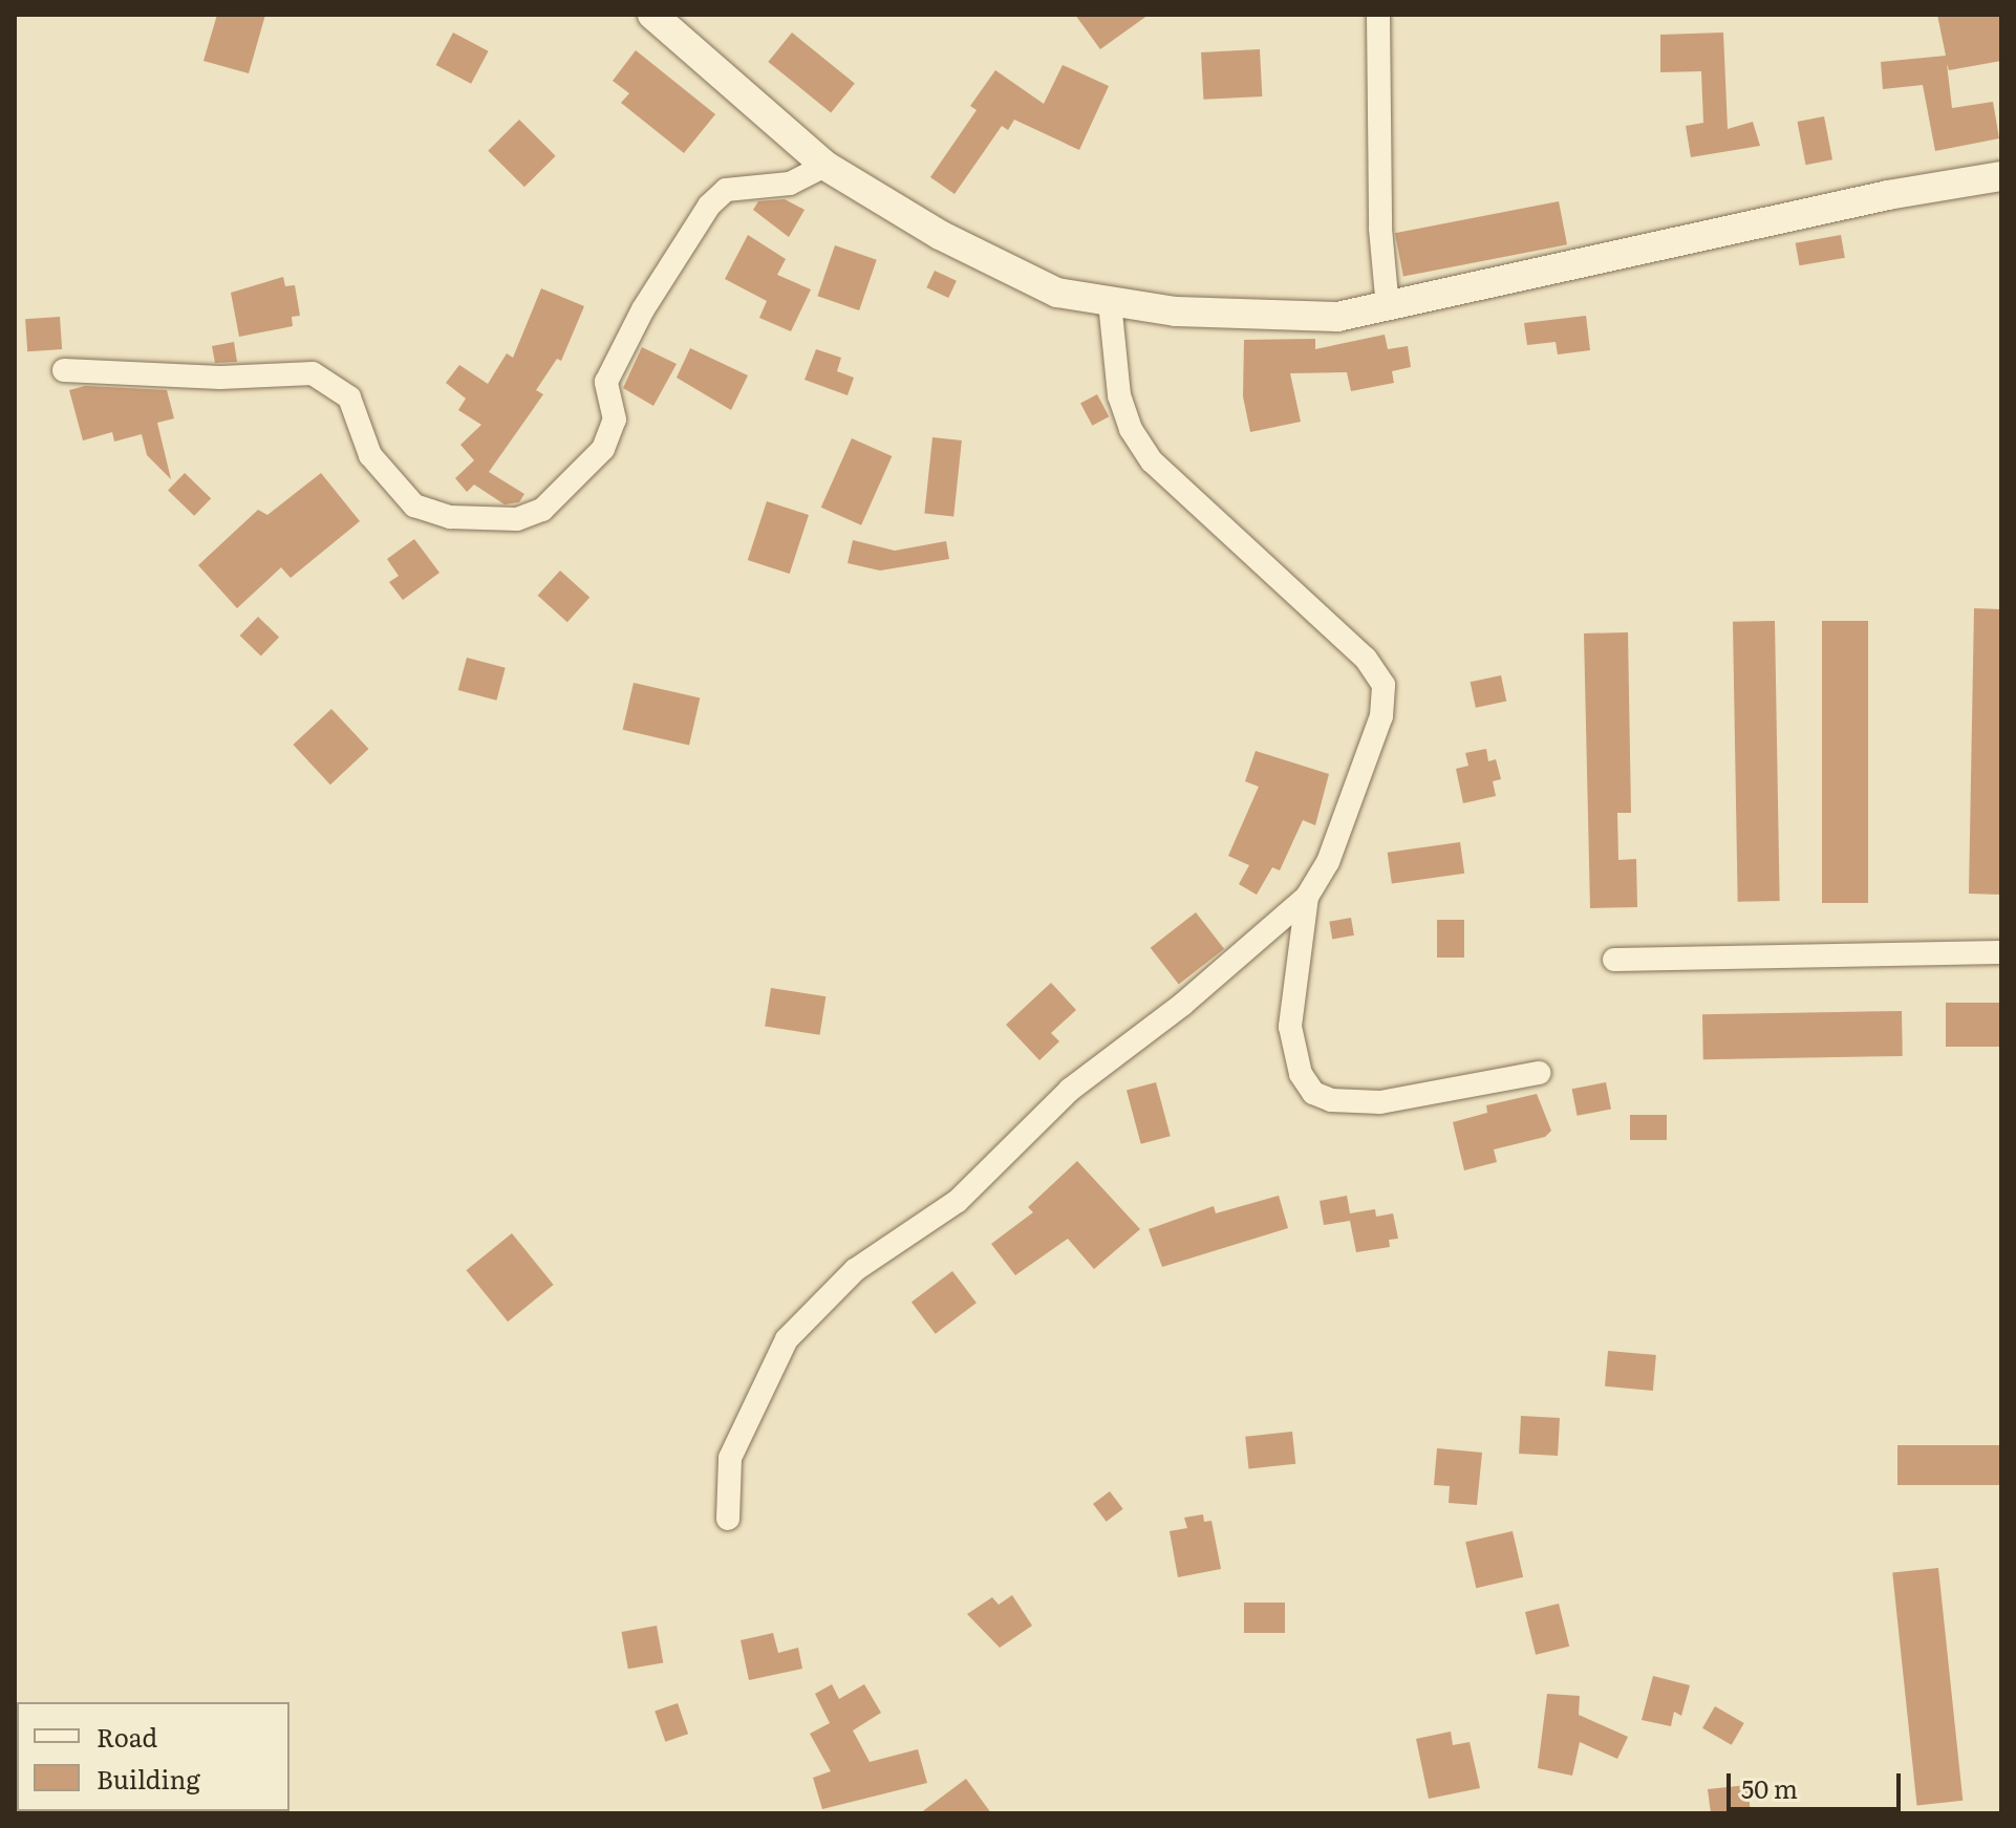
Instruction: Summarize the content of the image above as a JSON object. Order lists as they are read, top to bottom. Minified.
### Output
{"legend":["Road","Building"],"scale_bar":"50 m"}
